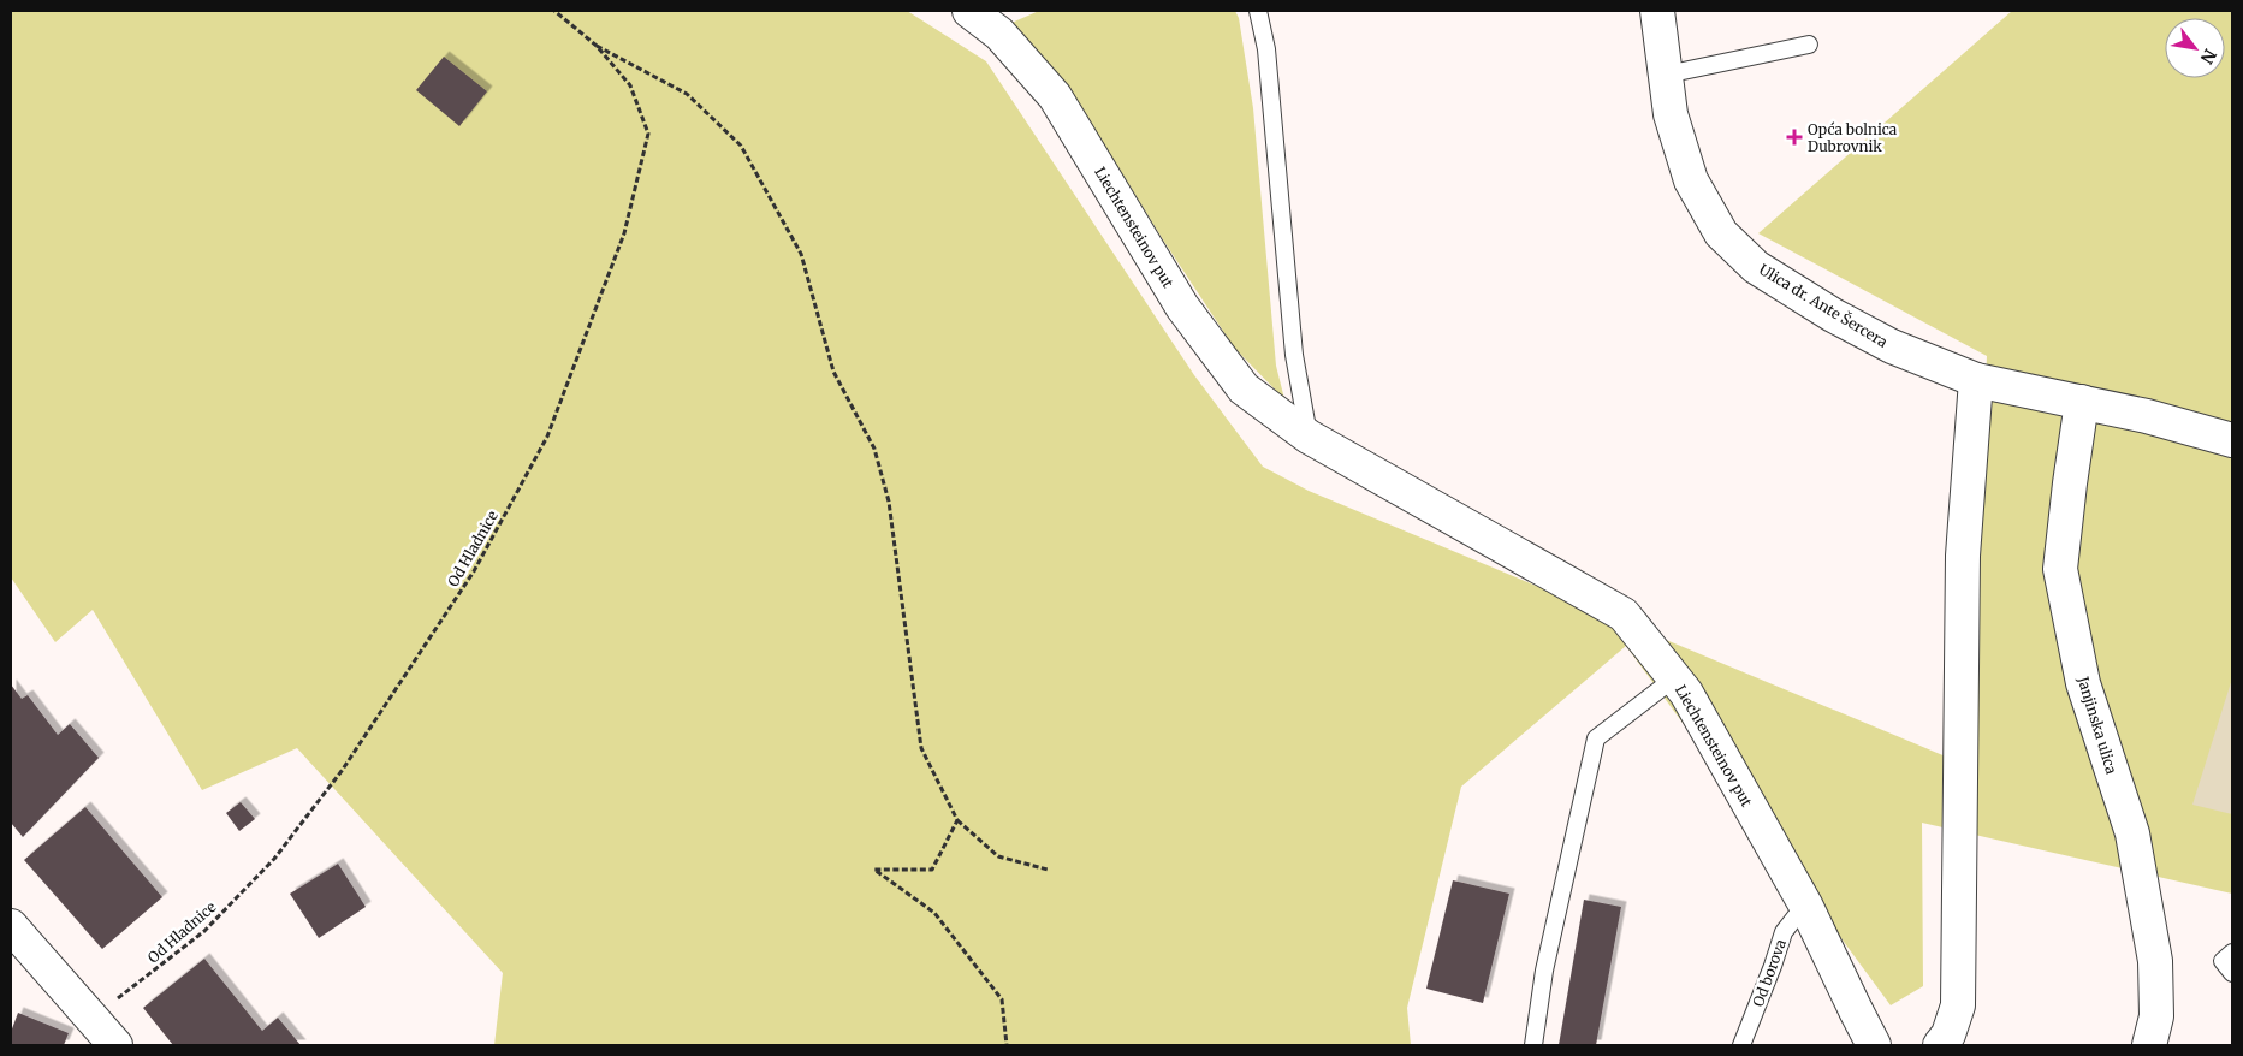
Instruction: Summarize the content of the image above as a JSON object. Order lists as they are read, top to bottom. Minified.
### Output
{"streets":{"street":["Liechtensteinov put","Ulica dr. Ante Šercera","Janjinska ulica"],"lane":["Od borova"],"path":["Od Hladnice"]},"crossings":[["Liechtensteinov put","Od borova"],["Ulica dr. Ante Šercera","Janjinska ulica"]],"places":{"health":["Opća bolnica Dubrovnik"]},"north":"bottom right"}
